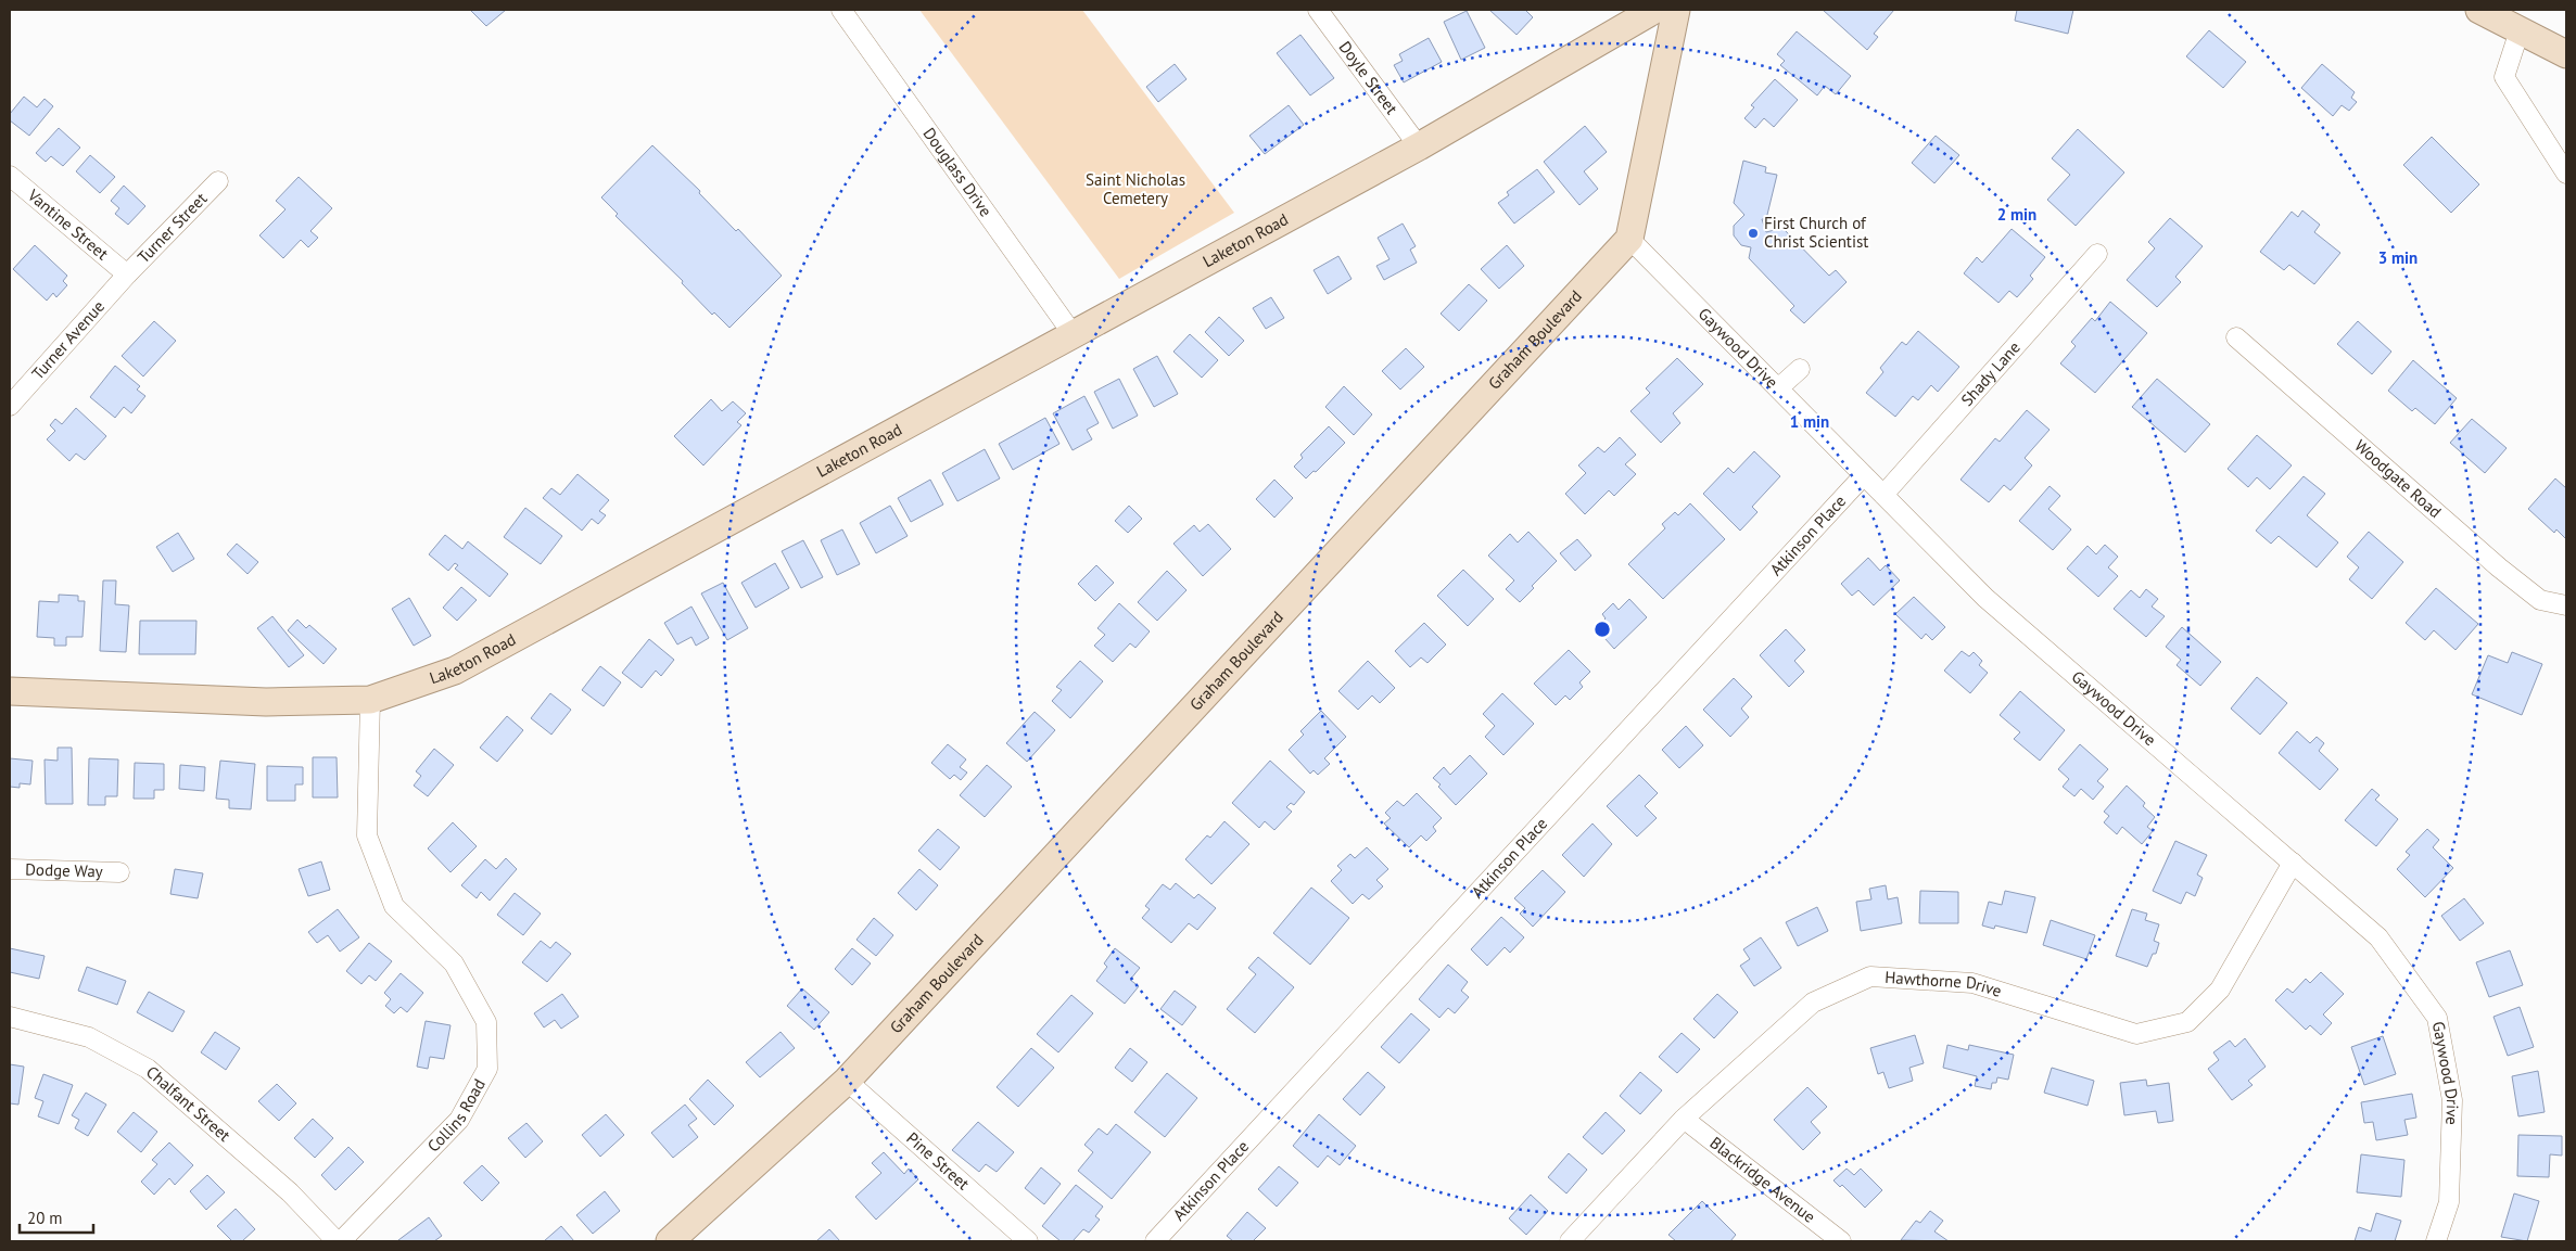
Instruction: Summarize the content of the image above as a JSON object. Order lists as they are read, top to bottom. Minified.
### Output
{"streets":{"street":["Doyle Street","Douglass Drive","Vantine Street","Turner Street","Laketon Road","Graham Boulevard","Turner Avenue","Gaywood Drive","Shady Lane","Woodgate Road","Atkinson Place","Dodge Way","Hawthorne Drive","Chalfant Street","Collins Road","Pine Street","Blackridge Avenue"]},"crossings":[["Doyle Street","Laketon Road"],["Douglass Drive","Laketon Road"],["Vantine Street","Turner Street"],["Vantine Street","Turner Avenue"],["Turner Street","Turner Avenue"],["Laketon Road","Collins Road"],["Graham Boulevard","Gaywood Drive"],["Graham Boulevard","Pine Street"],["Gaywood Drive","Shady Lane"],["Gaywood Drive","Atkinson Place"],["Gaywood Drive","Hawthorne Drive"],["Hawthorne Drive","Blackridge Avenue"]],"parks":["Saint Nicholas Cemetery"],"places":["First Church of Christ Scientist"],"scale_bar":"20 m","rings":["2 min","3 min","1 min"]}
